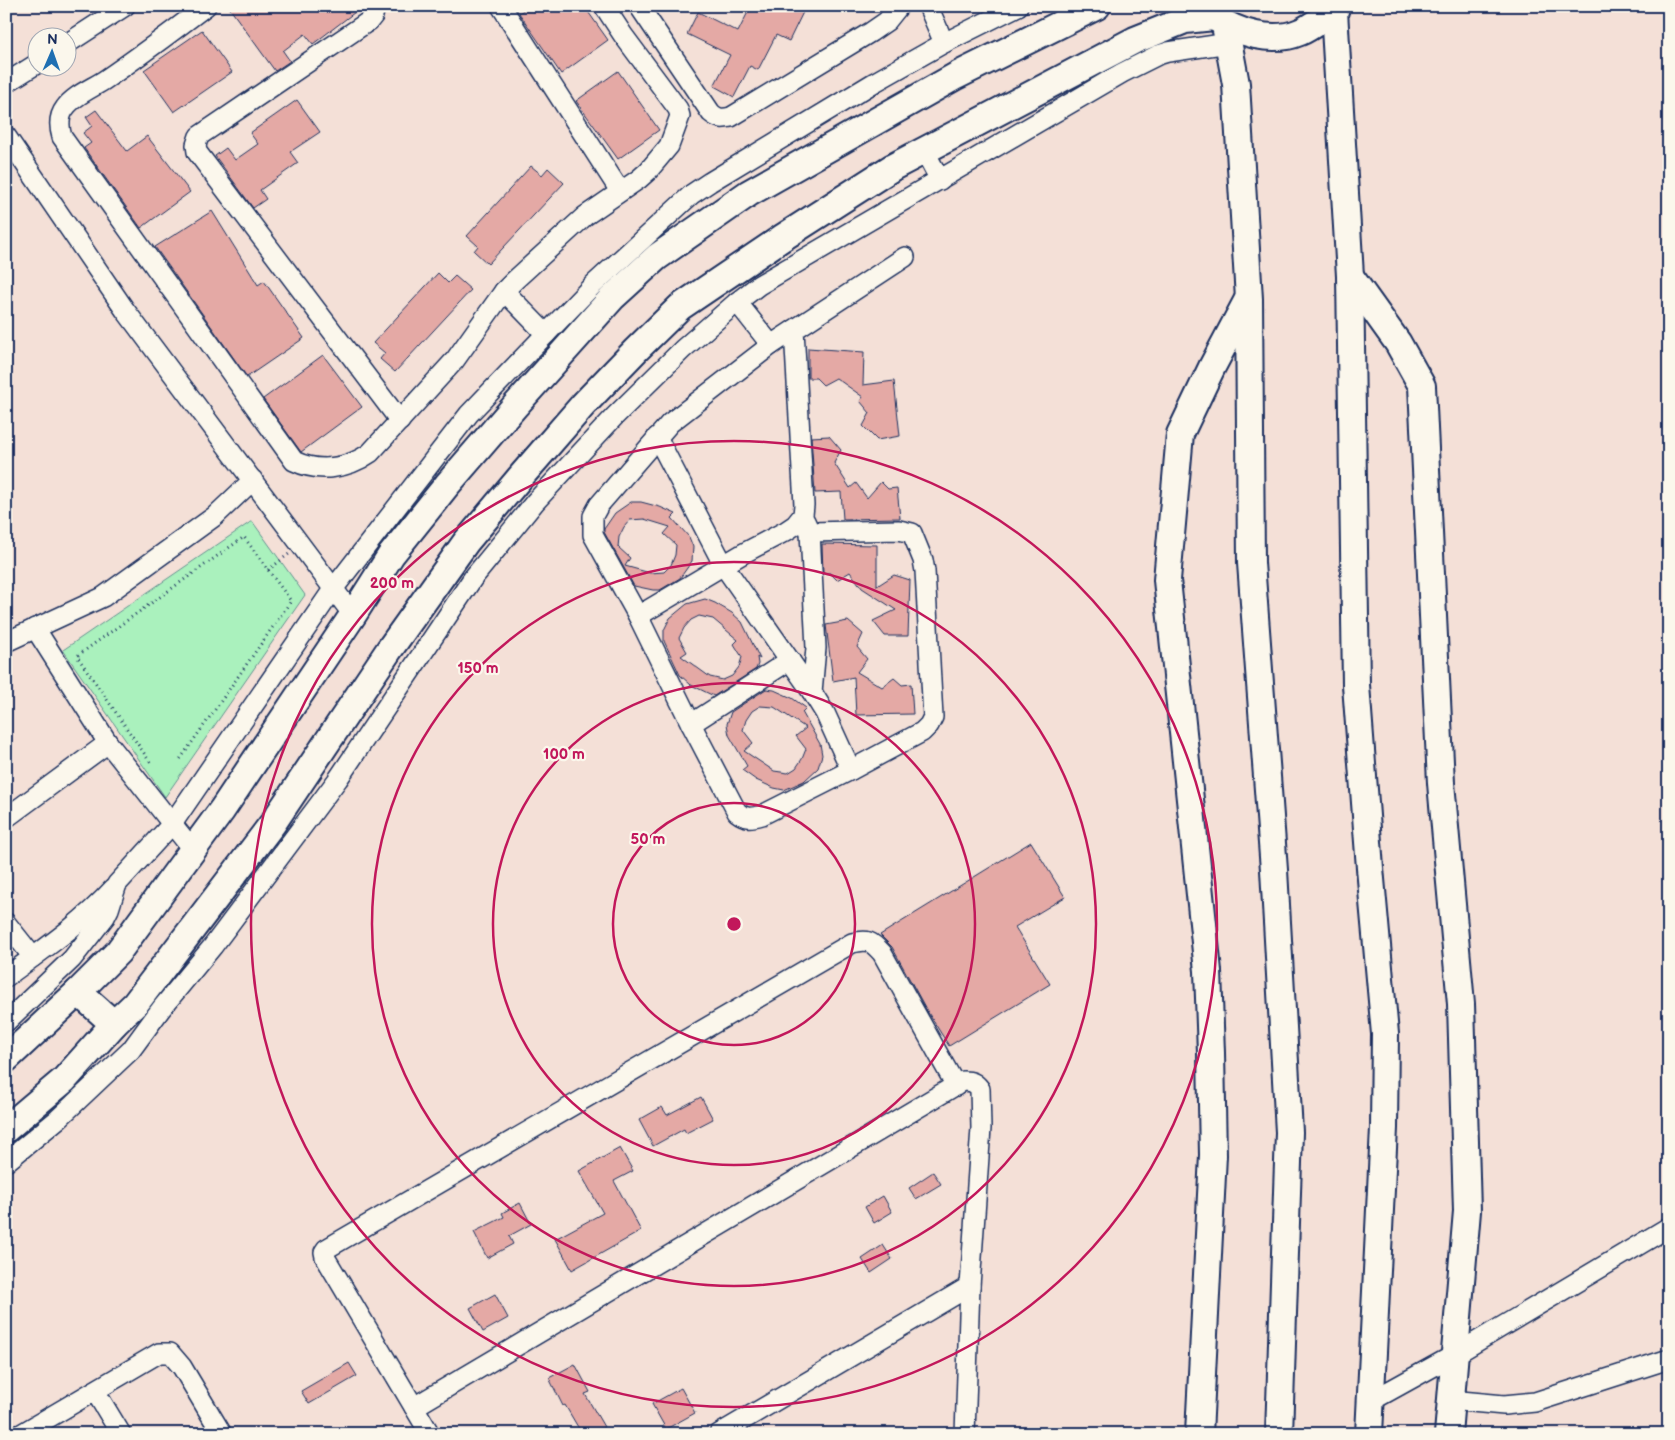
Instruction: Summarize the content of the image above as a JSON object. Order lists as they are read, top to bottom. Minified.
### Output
{"north":"top","rings":["200 m","150 m","100 m","50 m"]}
